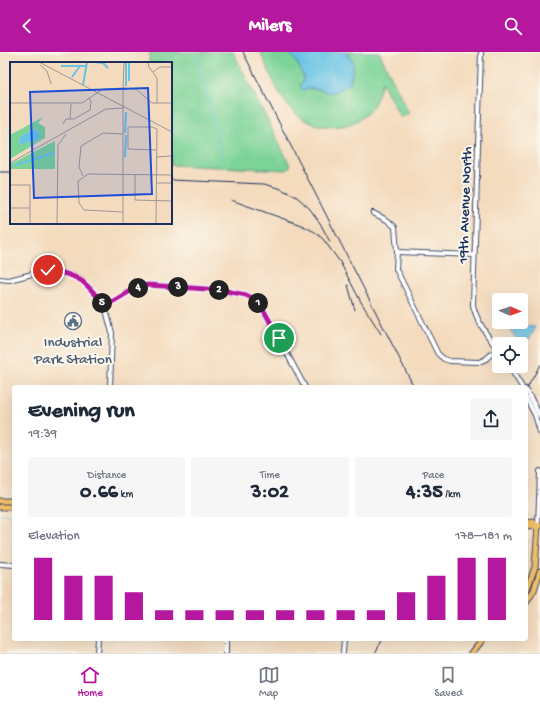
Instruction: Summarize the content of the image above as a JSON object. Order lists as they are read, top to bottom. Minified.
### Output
{"streets":{"street":["19th Avenue North"]},"places":{"public building":["Industrial Park Station"]},"north":"right","page":{"header":"Milers","pins":["3","4","2","1","5"],"heading":["Evening run","19:39"],"stats":[["Distance","0.66 km"],["Time","3:02"],["Pace","4:35 /km"]],"chart":["Elevation","178–181 m"],"tabs":["Home","Map","Saved"]}}
